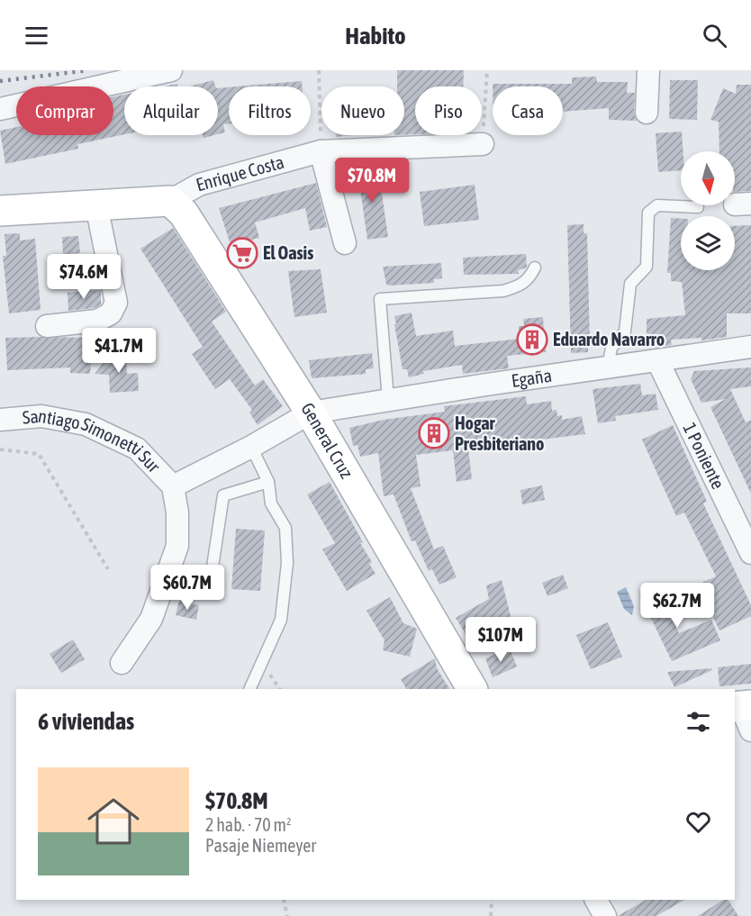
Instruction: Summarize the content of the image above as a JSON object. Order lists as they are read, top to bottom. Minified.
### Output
{"streets":{"street":["Enrique Costa","Egaña","General Cruz","Santiago Simonetti Sur","1 Poniente"]},"crossings":[["Enrique Costa","General Cruz"],["Egaña","General Cruz"],["Egaña","1 Poniente"]],"places":{"supermarket":["El Oasis"],"building":["Eduardo Navarro","Hogar Presbiteriano"]},"north":"bottom","page":{"header":"Habito","chip":["Comprar","Alquilar","Filtros","Nuevo","Piso","Casa"],"price":["$70.8M","$74.6M","$41.7M","$60.7M","$62.7M","$107M"],"heading":"6 viviendas","list":[{"name":"$70.8M","note":"2 hab. · 70 m² · Pasaje Niemeyer"}]}}
